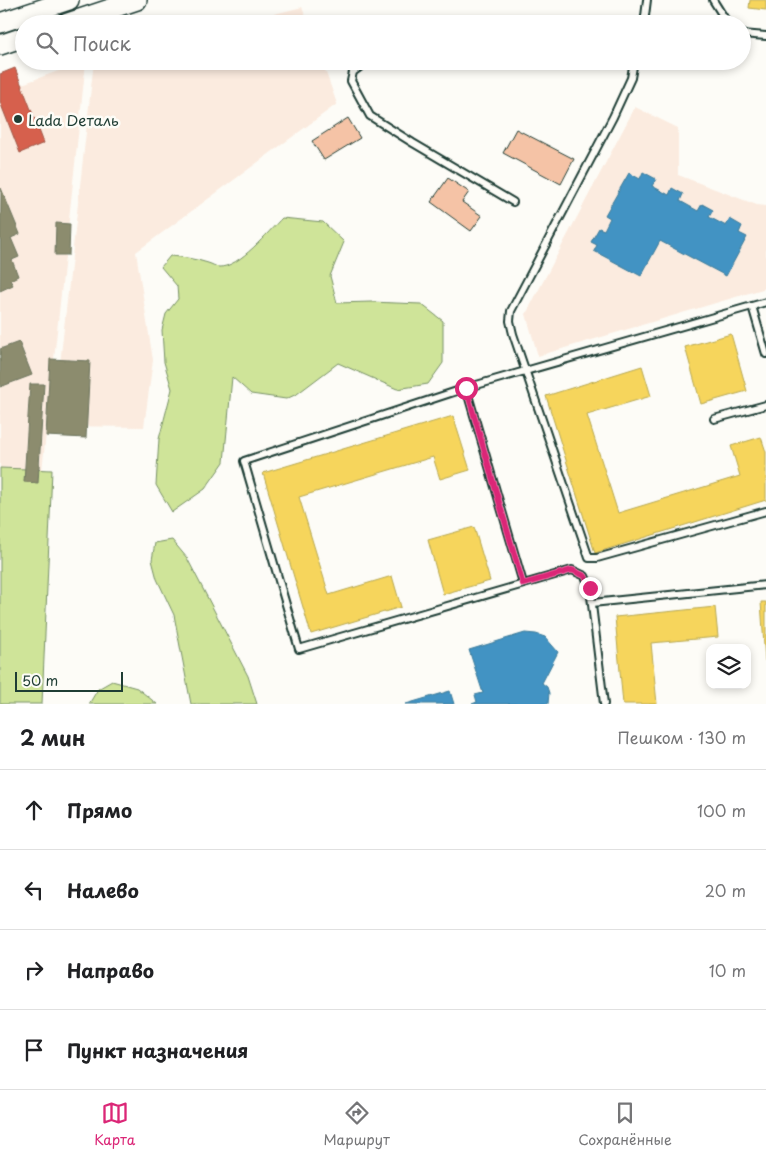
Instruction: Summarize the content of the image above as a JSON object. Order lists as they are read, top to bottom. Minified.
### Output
{"places":["Lada Dеталь"],"scale_bar":"50 m","page":{"search":"Поиск","scale":"50 m","heading":["2 мин","Пешком · 130 m"],"list":[["Прямо","100 m"],["Налево","20 m"],["Направо","10 m"],"Пункт назначения"],"nav":["Карта","Маршрут","Сохранённые"]}}
